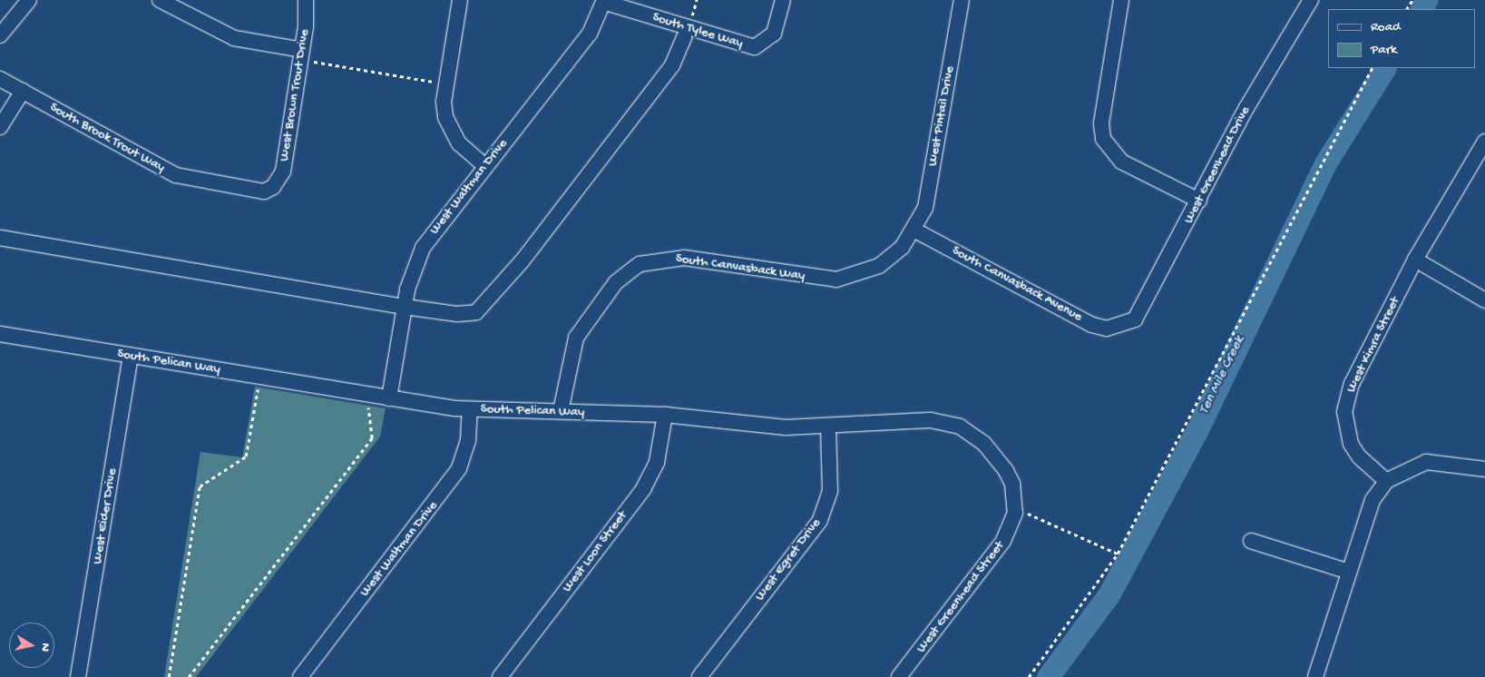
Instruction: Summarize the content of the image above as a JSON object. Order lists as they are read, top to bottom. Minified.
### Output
{"streets":{"street":["South Tylee Way","West Brown Trout Drive","West Pintail Drive","South Brook Trout Way","West Greenhead Drive","West Waltman Drive","South Canvasback Way","South Canvasback Avenue","West Kimra Street","South Pelican Way","West Eider Drive","West Loon Street","West Egret Drive","West Greenhead Street"]},"crossings":[["South Tylee Way","West Waltman Drive"],["West Brown Trout Drive","South Brook Trout Way"],["West Pintail Drive","South Canvasback Way"],["West Pintail Drive","South Canvasback Avenue"],["West Greenhead Drive","South Canvasback Avenue"],["West Waltman Drive","South Pelican Way"],["South Canvasback Way","South Canvasback Avenue"],["South Canvasback Way","South Pelican Way"],["South Pelican Way","West Eider Drive"],["South Pelican Way","West Loon Street"],["South Pelican Way","West Egret Drive"],["South Pelican Way","West Greenhead Street"]],"water":["Ten Mile Creek"],"legend":["Road","Park"],"north":"right"}
